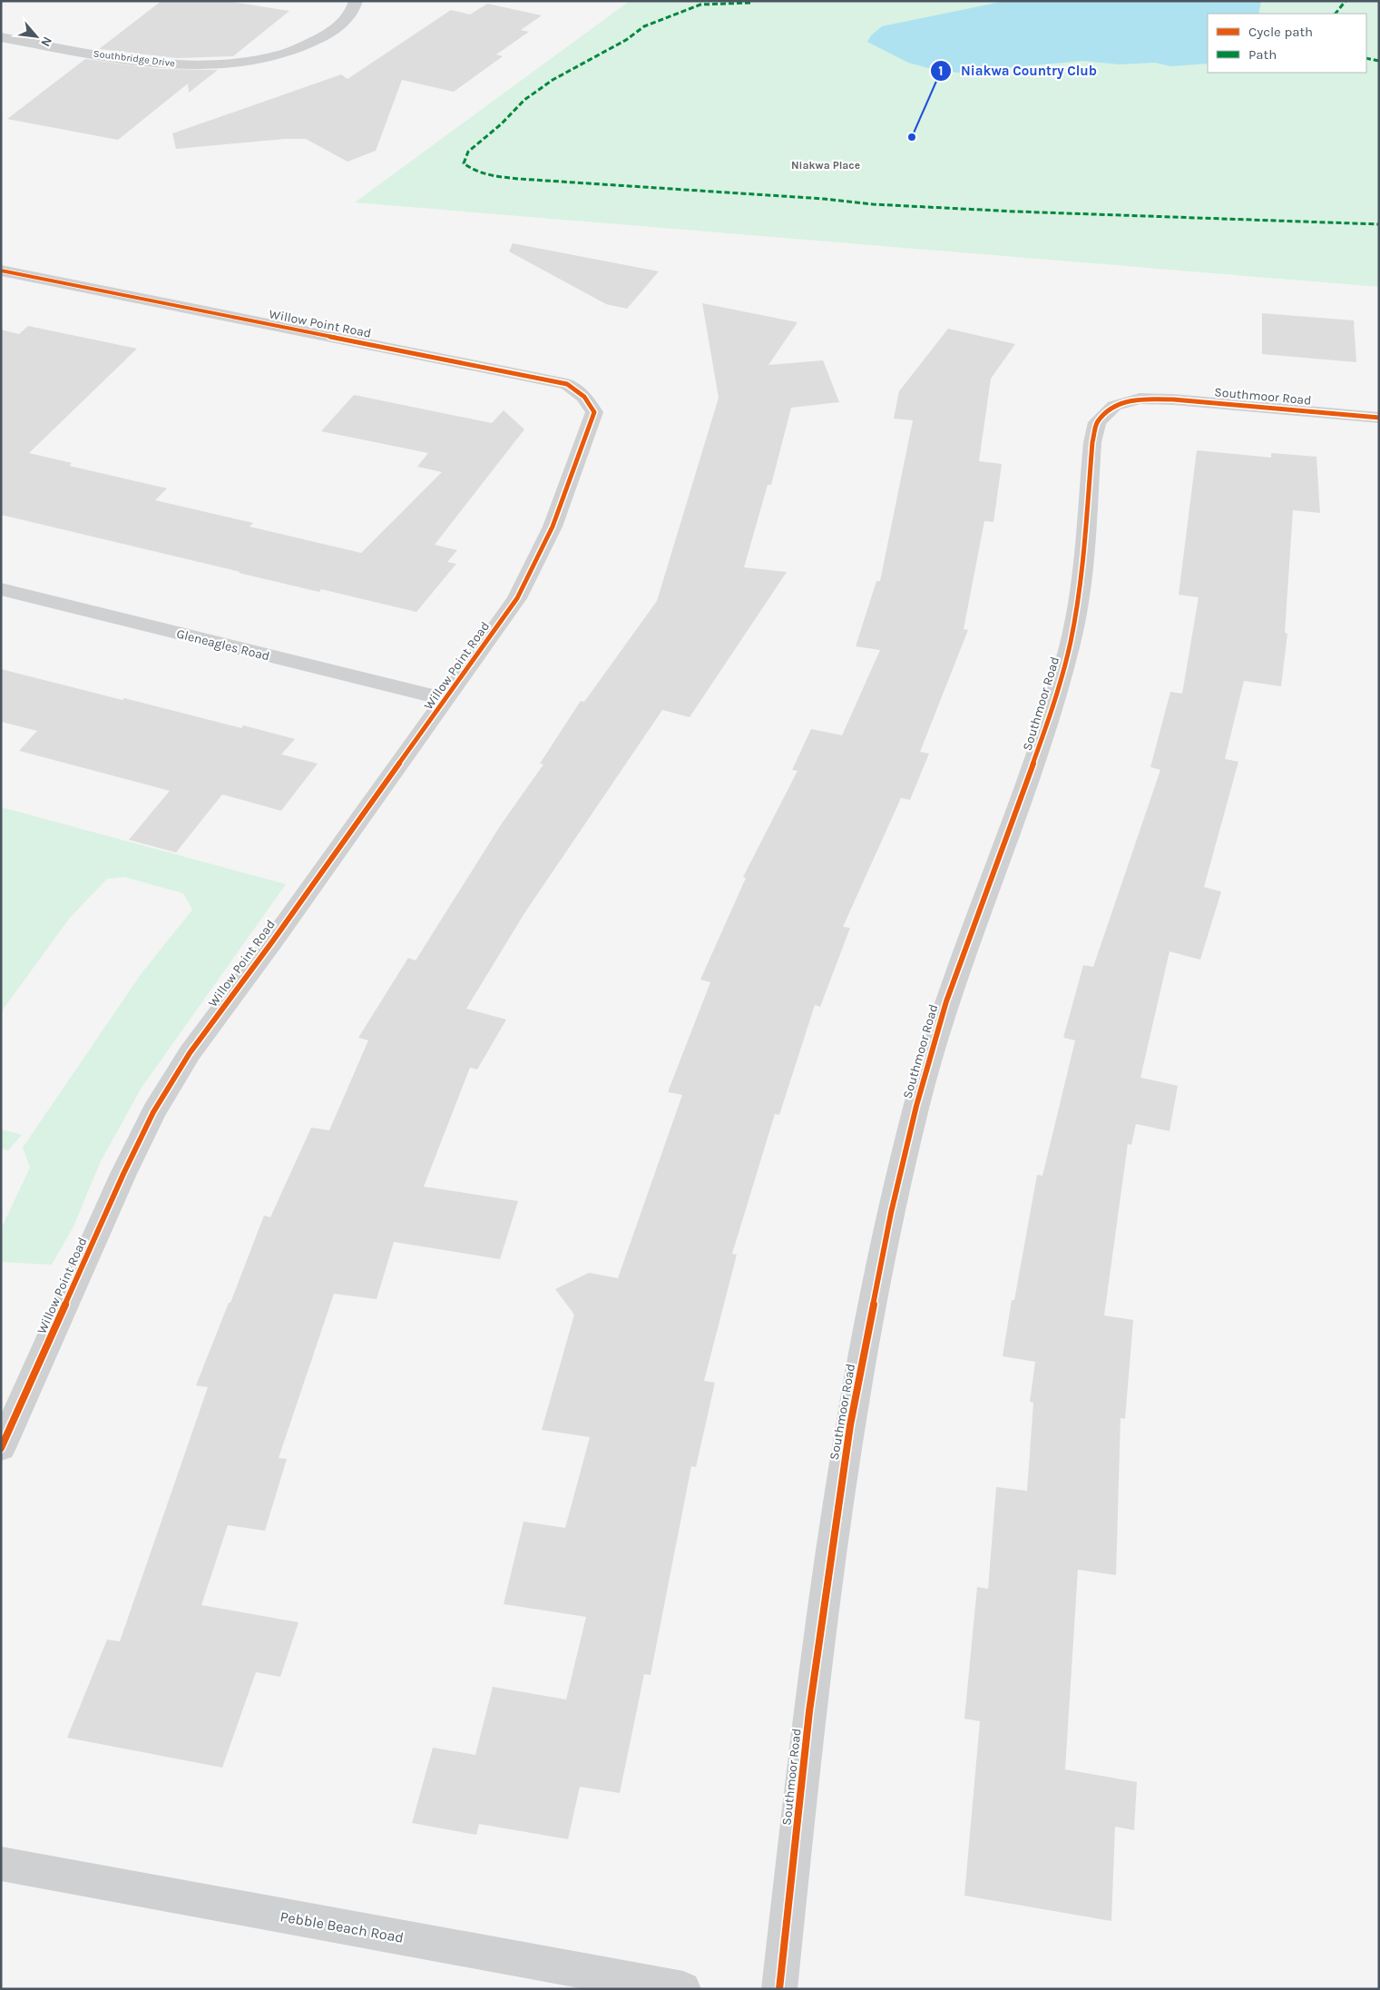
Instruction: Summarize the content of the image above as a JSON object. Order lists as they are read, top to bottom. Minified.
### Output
{"streets":{"street":["Southbridge Drive","Willow Point Road","Southmoor Road","Gleneagles Road","Pebble Beach Road"]},"crossings":[["Willow Point Road","Gleneagles Road"]],"districts":["Niakwa Place"],"places":["Niakwa Country Club"],"legend":["Cycle path","Path"],"north":"bottom right"}
